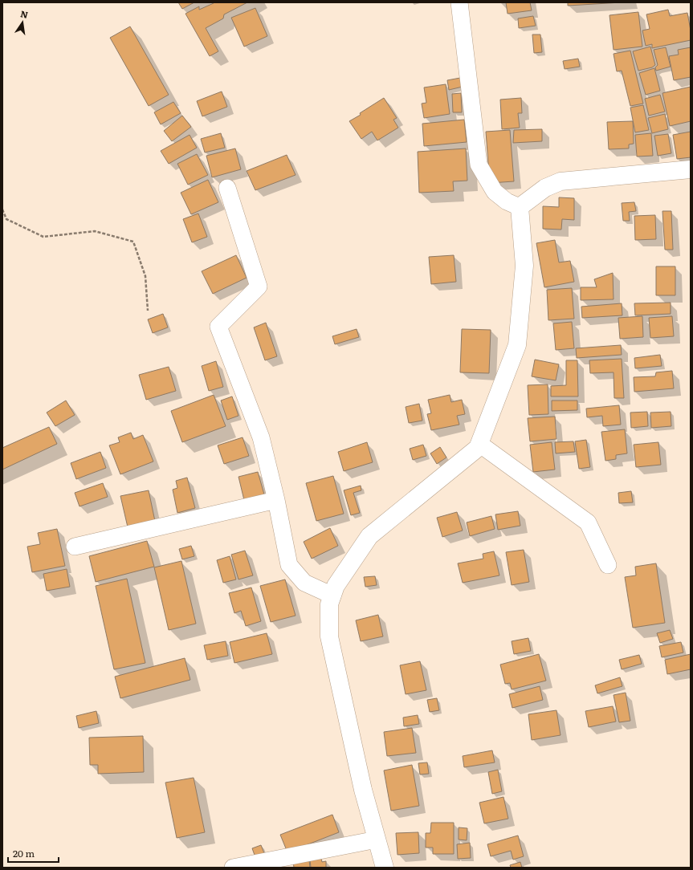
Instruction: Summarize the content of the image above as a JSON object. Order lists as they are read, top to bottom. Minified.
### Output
{"scale_bar":"20 m","north":"top"}
